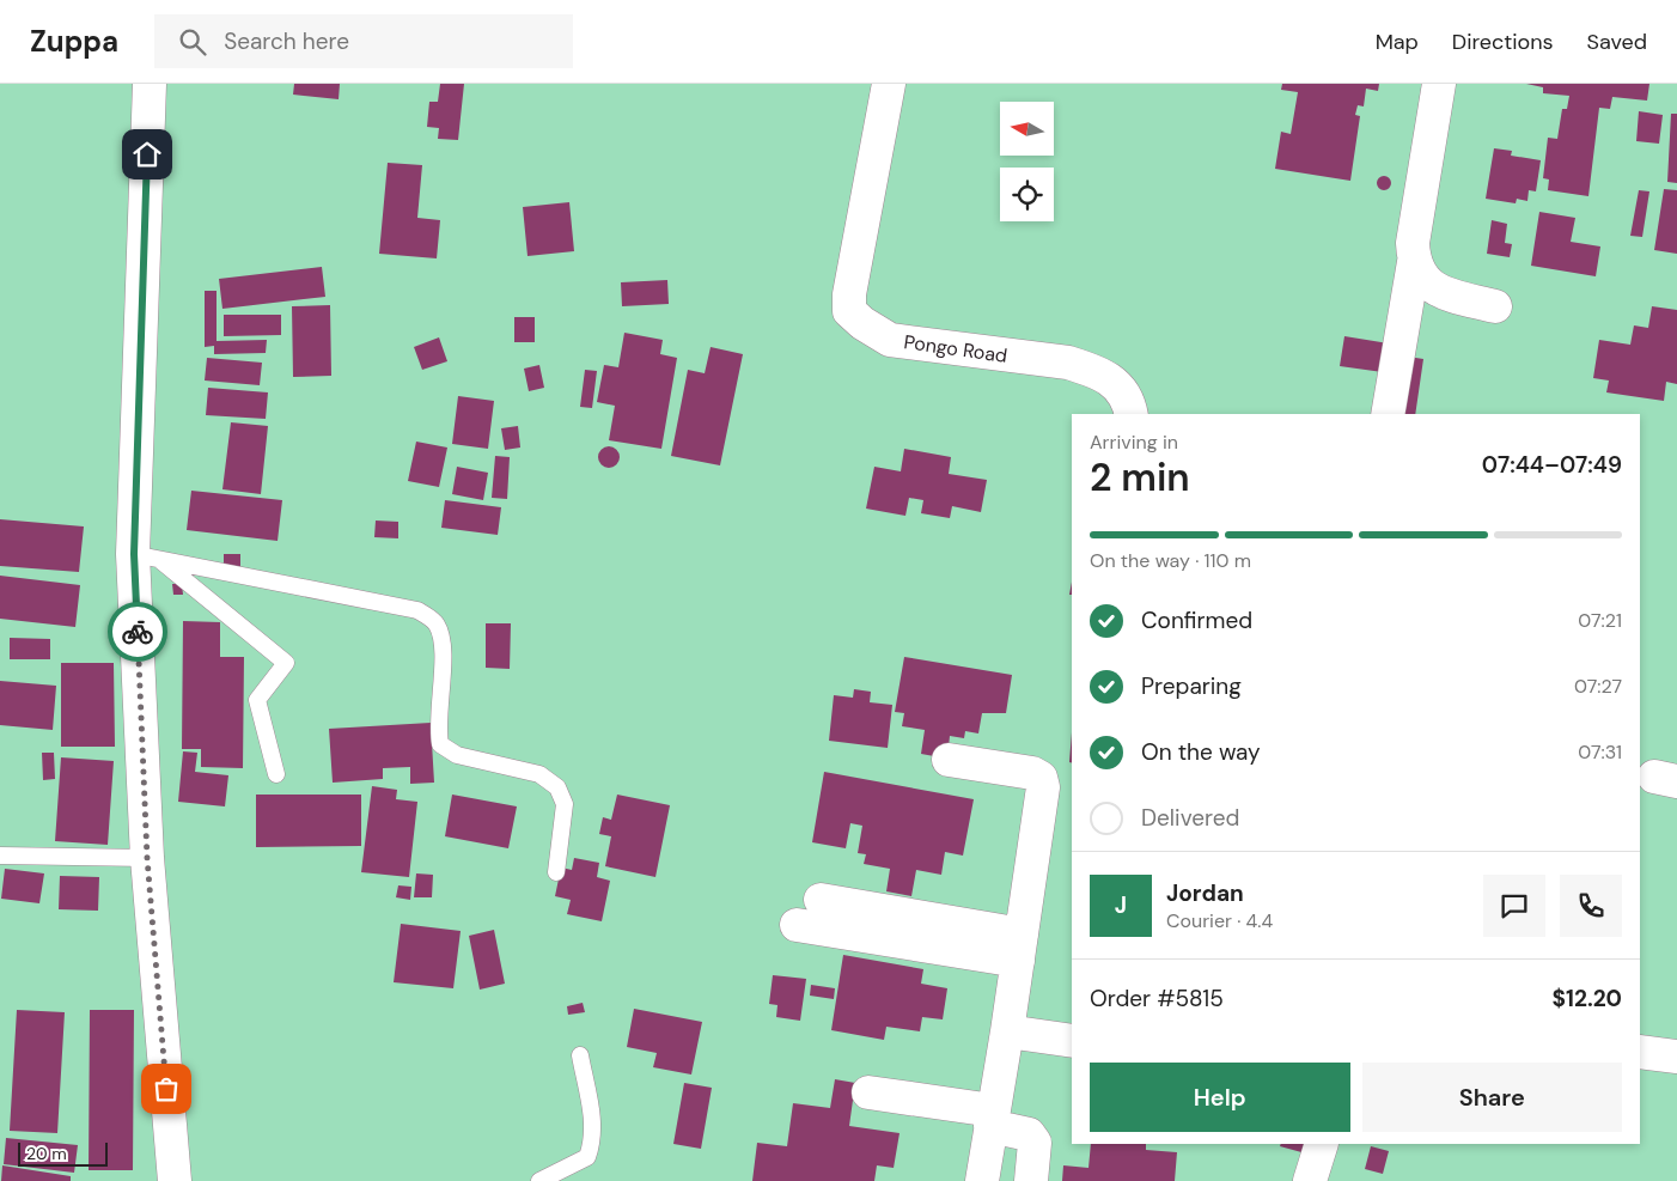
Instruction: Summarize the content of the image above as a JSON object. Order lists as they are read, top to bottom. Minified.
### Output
{"streets":{"street":["Pongo Road"]},"scale_bar":"20 m","north":"left","page":{"header":"Zuppa","search":"Search here","nav":["Map","Directions","Saved"],"heading":["2 min","Arriving in","07:44–07:49"],"panel":["Jordan","Courier · 4.4","Order #5815","$12.20"],"bar":"On the way · 110 m","list":[["Confirmed","07:21"],["Preparing","07:27"],["On the way","07:31"],"Delivered"],"round":"J","buttons":["Help","Share"],"scale":"20 m"}}
